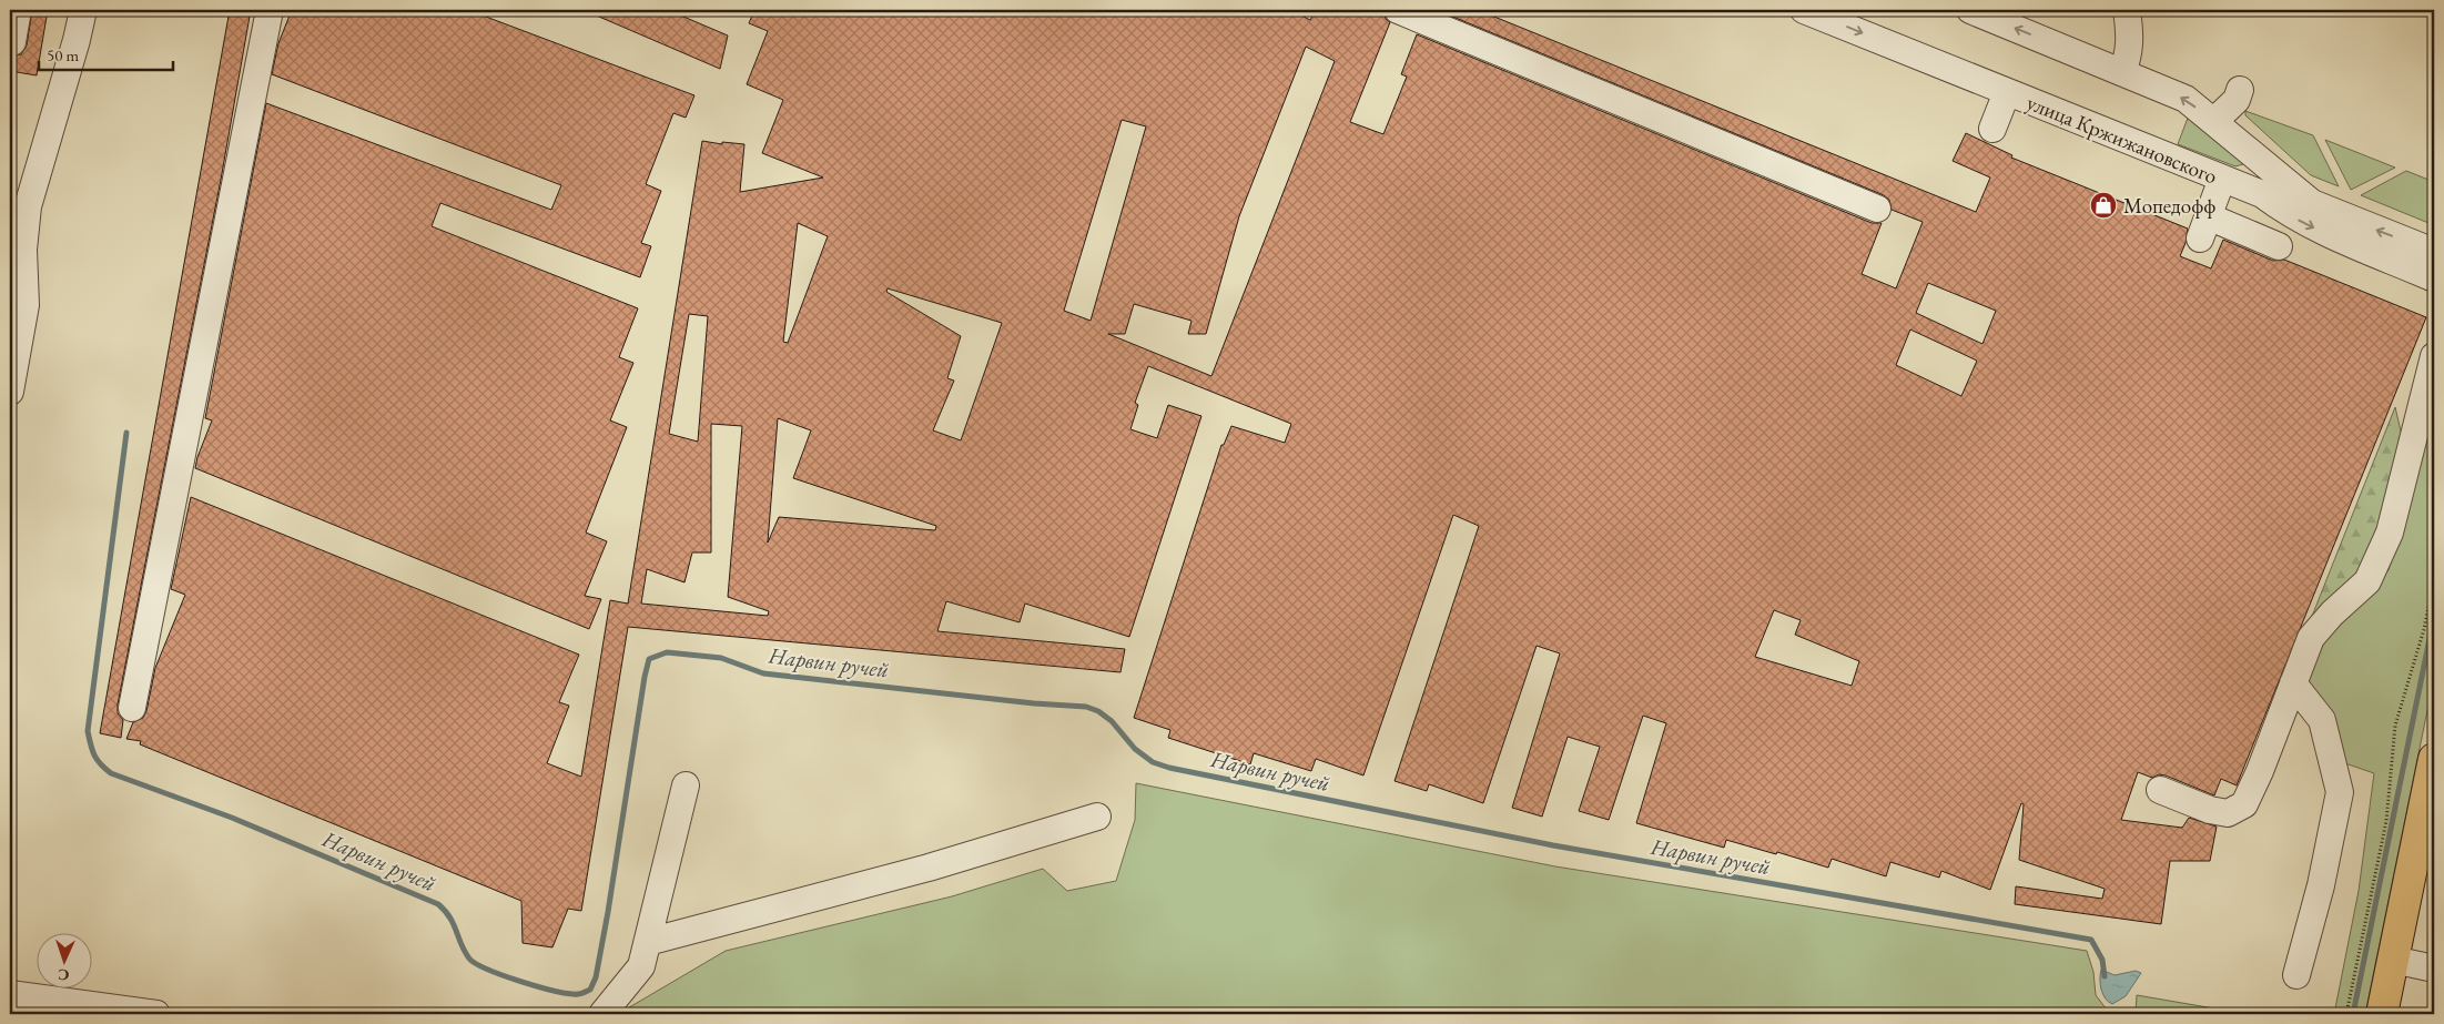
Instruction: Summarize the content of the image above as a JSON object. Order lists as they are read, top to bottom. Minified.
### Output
{"streets":{"street":["улица Кржижановского"]},"water":["Нарвин ручей"],"places":{"shop":["Мопедофф"]},"scale_bar":"50 m","north":"bottom"}
